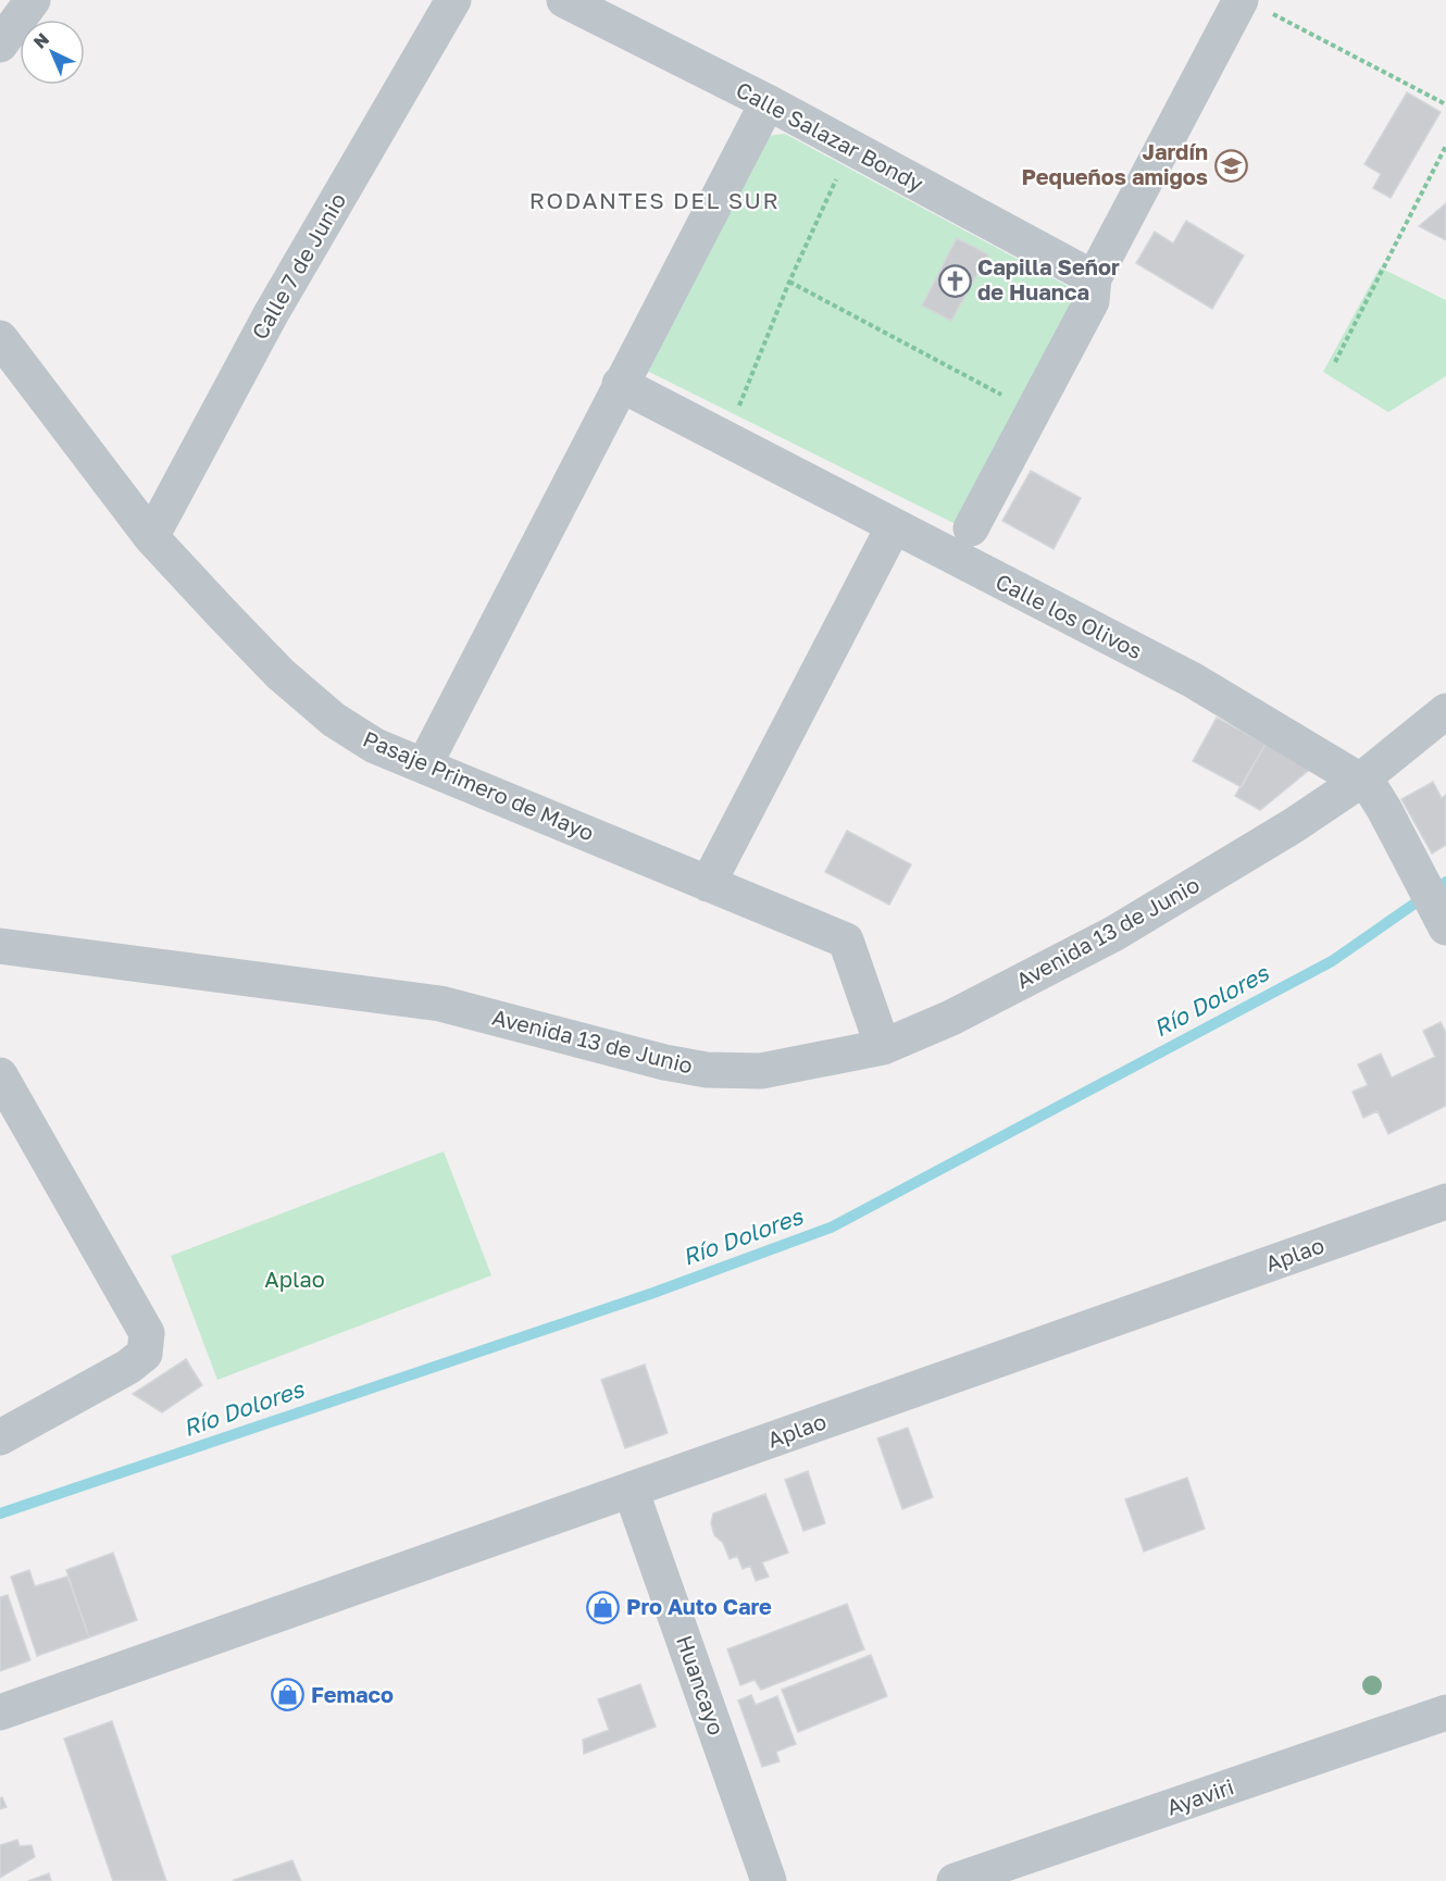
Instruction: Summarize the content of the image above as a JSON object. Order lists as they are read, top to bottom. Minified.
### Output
{"streets":{"street":["Calle Salazar Bondy","Calle 7 de Junio","Calle los Olivos","Pasaje Primero de Mayo","Avenida 13 de Junio","Aplao","Huancayo","Ayaviri"]},"crossings":[["Calle 7 de Junio","Pasaje Primero de Mayo"],["Calle los Olivos","Avenida 13 de Junio"],["Pasaje Primero de Mayo","Avenida 13 de Junio"],["Aplao","Huancayo"]],"districts":["RODANTES DEL SUR"],"water":["Río Dolores"],"parks":["Aplao"],"places":{"school or university":["Jardín Pequeños amigos"],"church":["Capilla Señor de Huanca"],"shop":["Pro Auto Care","Femaco"]},"north":"top left"}
